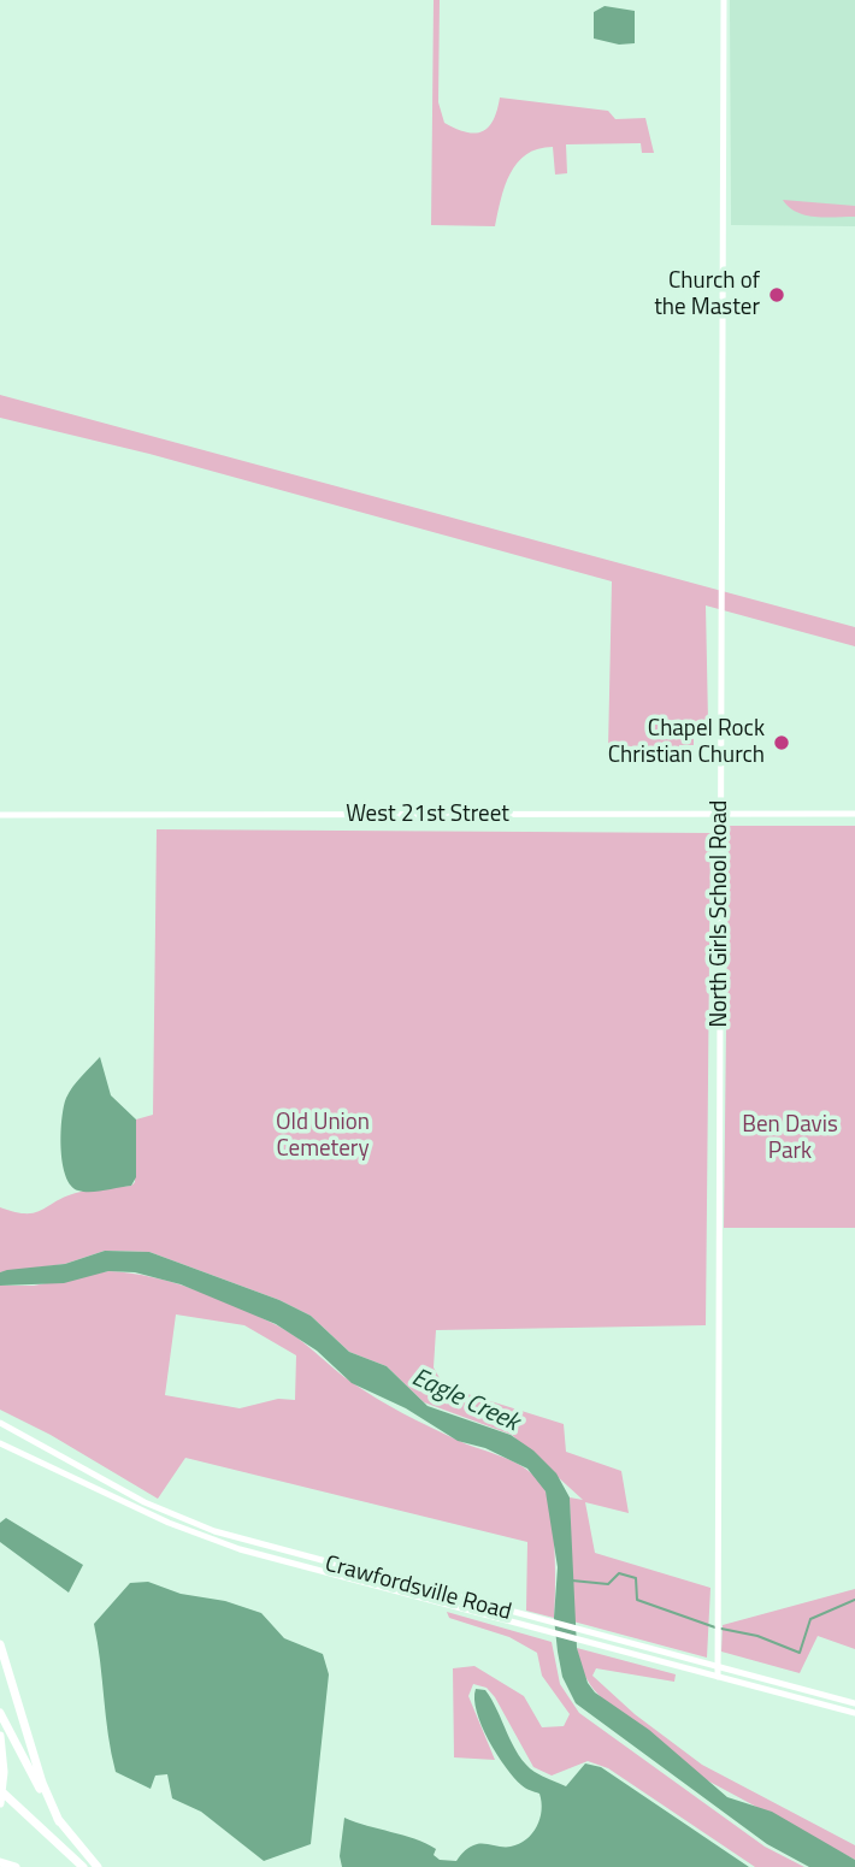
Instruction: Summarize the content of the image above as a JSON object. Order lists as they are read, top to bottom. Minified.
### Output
{"streets":{"main road":["West 21st Street","North Girls School Road","Crawfordsville Road"]},"crossings":[["West 21st Street","North Girls School Road"],["North Girls School Road","Crawfordsville Road"]],"water":["Eagle Creek"],"parks":["Old Union Cemetery","Ben Davis Park"],"places":["Church of the Master","Chapel Rock Christian Church"]}
